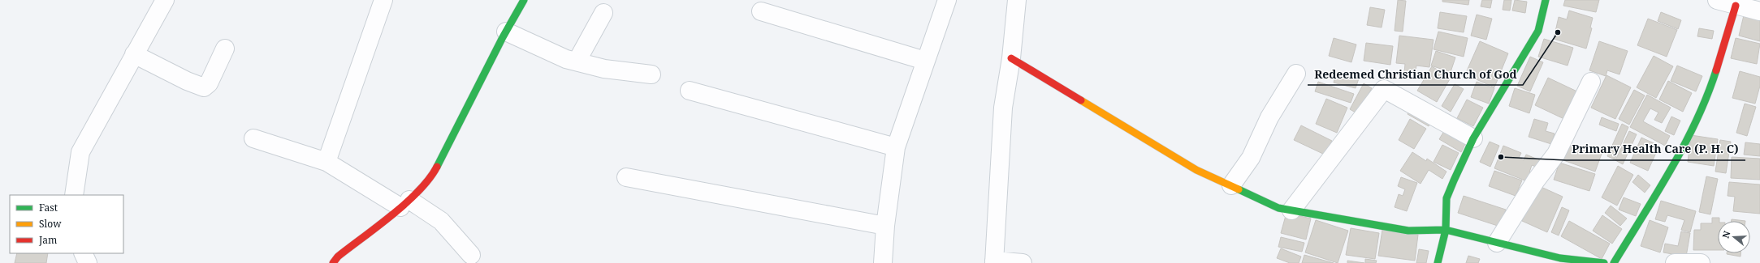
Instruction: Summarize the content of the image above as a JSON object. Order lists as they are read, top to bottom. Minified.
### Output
{"places":["Redeemed Christian Church of God","Primary Health Care (P. H. C)"],"legend":["Fast","Slow","Jam"],"north":"left"}
